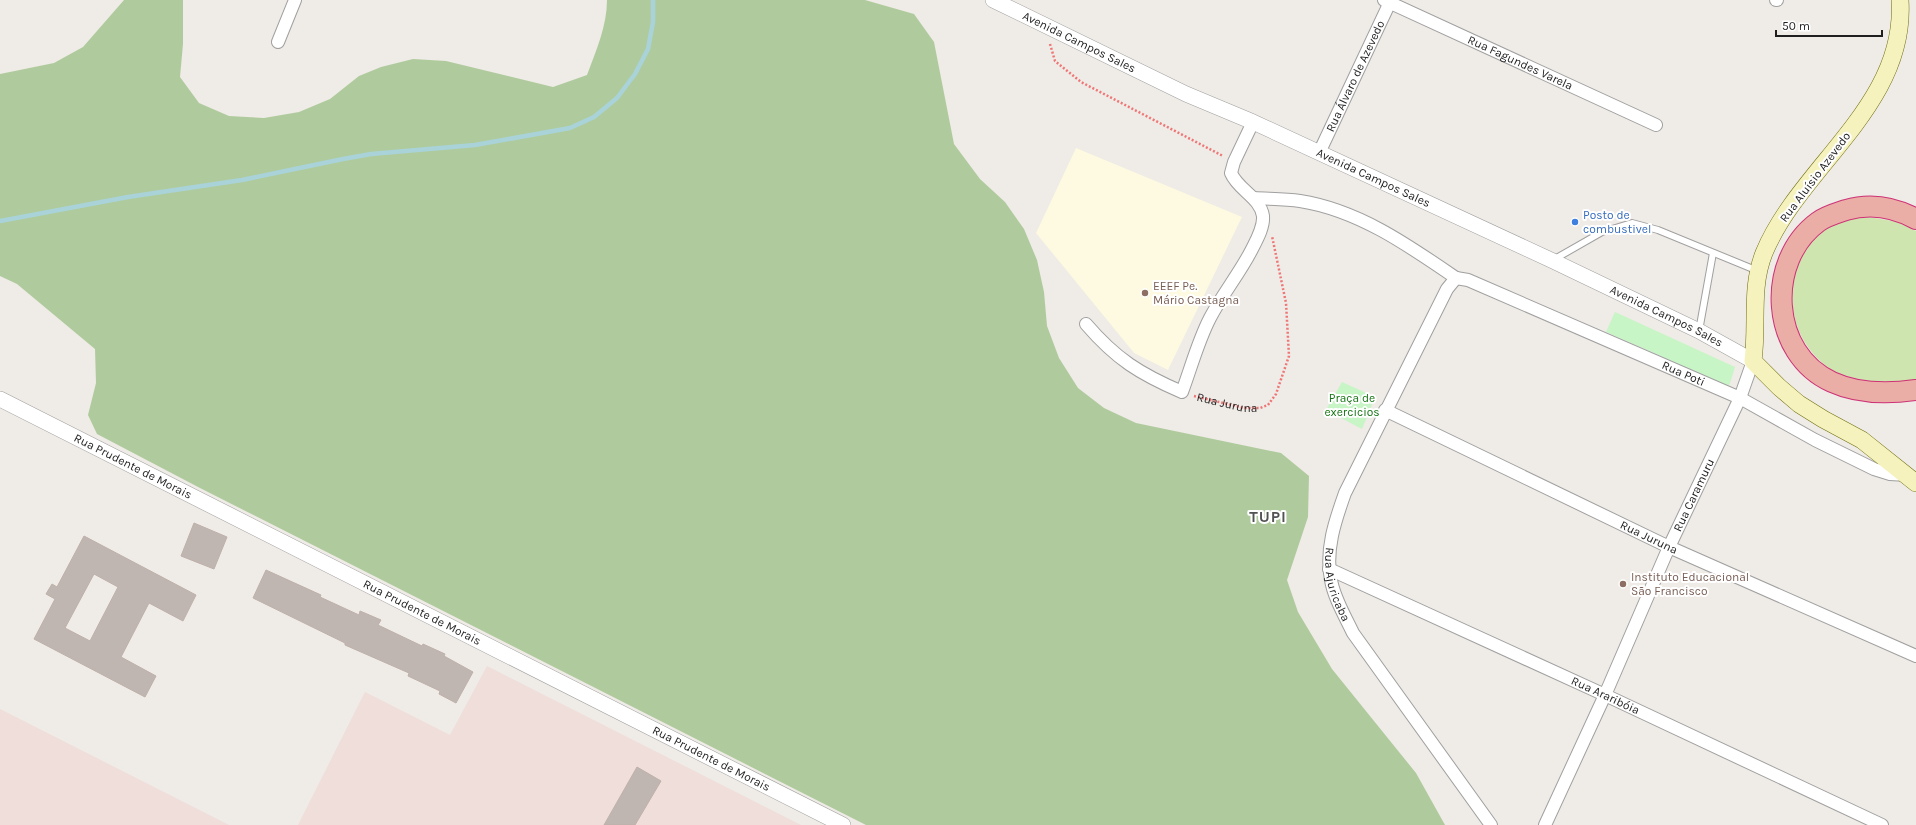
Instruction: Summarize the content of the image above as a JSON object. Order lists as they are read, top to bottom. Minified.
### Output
{"streets":{"main road":["Rua Aluísio Azevedo"],"street":["Avenida Campos Sales","Rua Fagundes Varela","Rua Álvaro de Azevedo","Rua Poti","Rua Juruna","Rua Prudente de Morais","Rua Caramuru","Rua Ajuricaba","Rua Araribóia"]},"crossings":[["Avenida Campos Sales","Rua Álvaro de Azevedo"],["Avenida Campos Sales","Rua Aluísio Azevedo"],["Avenida Campos Sales","Rua Caramuru"],["Rua Fagundes Varela","Rua Álvaro de Azevedo"],["Rua Aluísio Azevedo","Rua Caramuru"],["Rua Poti","Rua Caramuru"],["Rua Poti","Rua Ajuricaba"],["Rua Juruna","Rua Caramuru"],["Rua Juruna","Rua Ajuricaba"],["Rua Caramuru","Rua Araribóia"],["Rua Ajuricaba","Rua Araribóia"]],"districts":["TUPI"],"parks":["Praça de exercicios"],"places":["Posto de combustivel","EEEF Pe. Mário Castagna","Instituto Educacional São Francisco"],"scale_bar":"50 m"}
